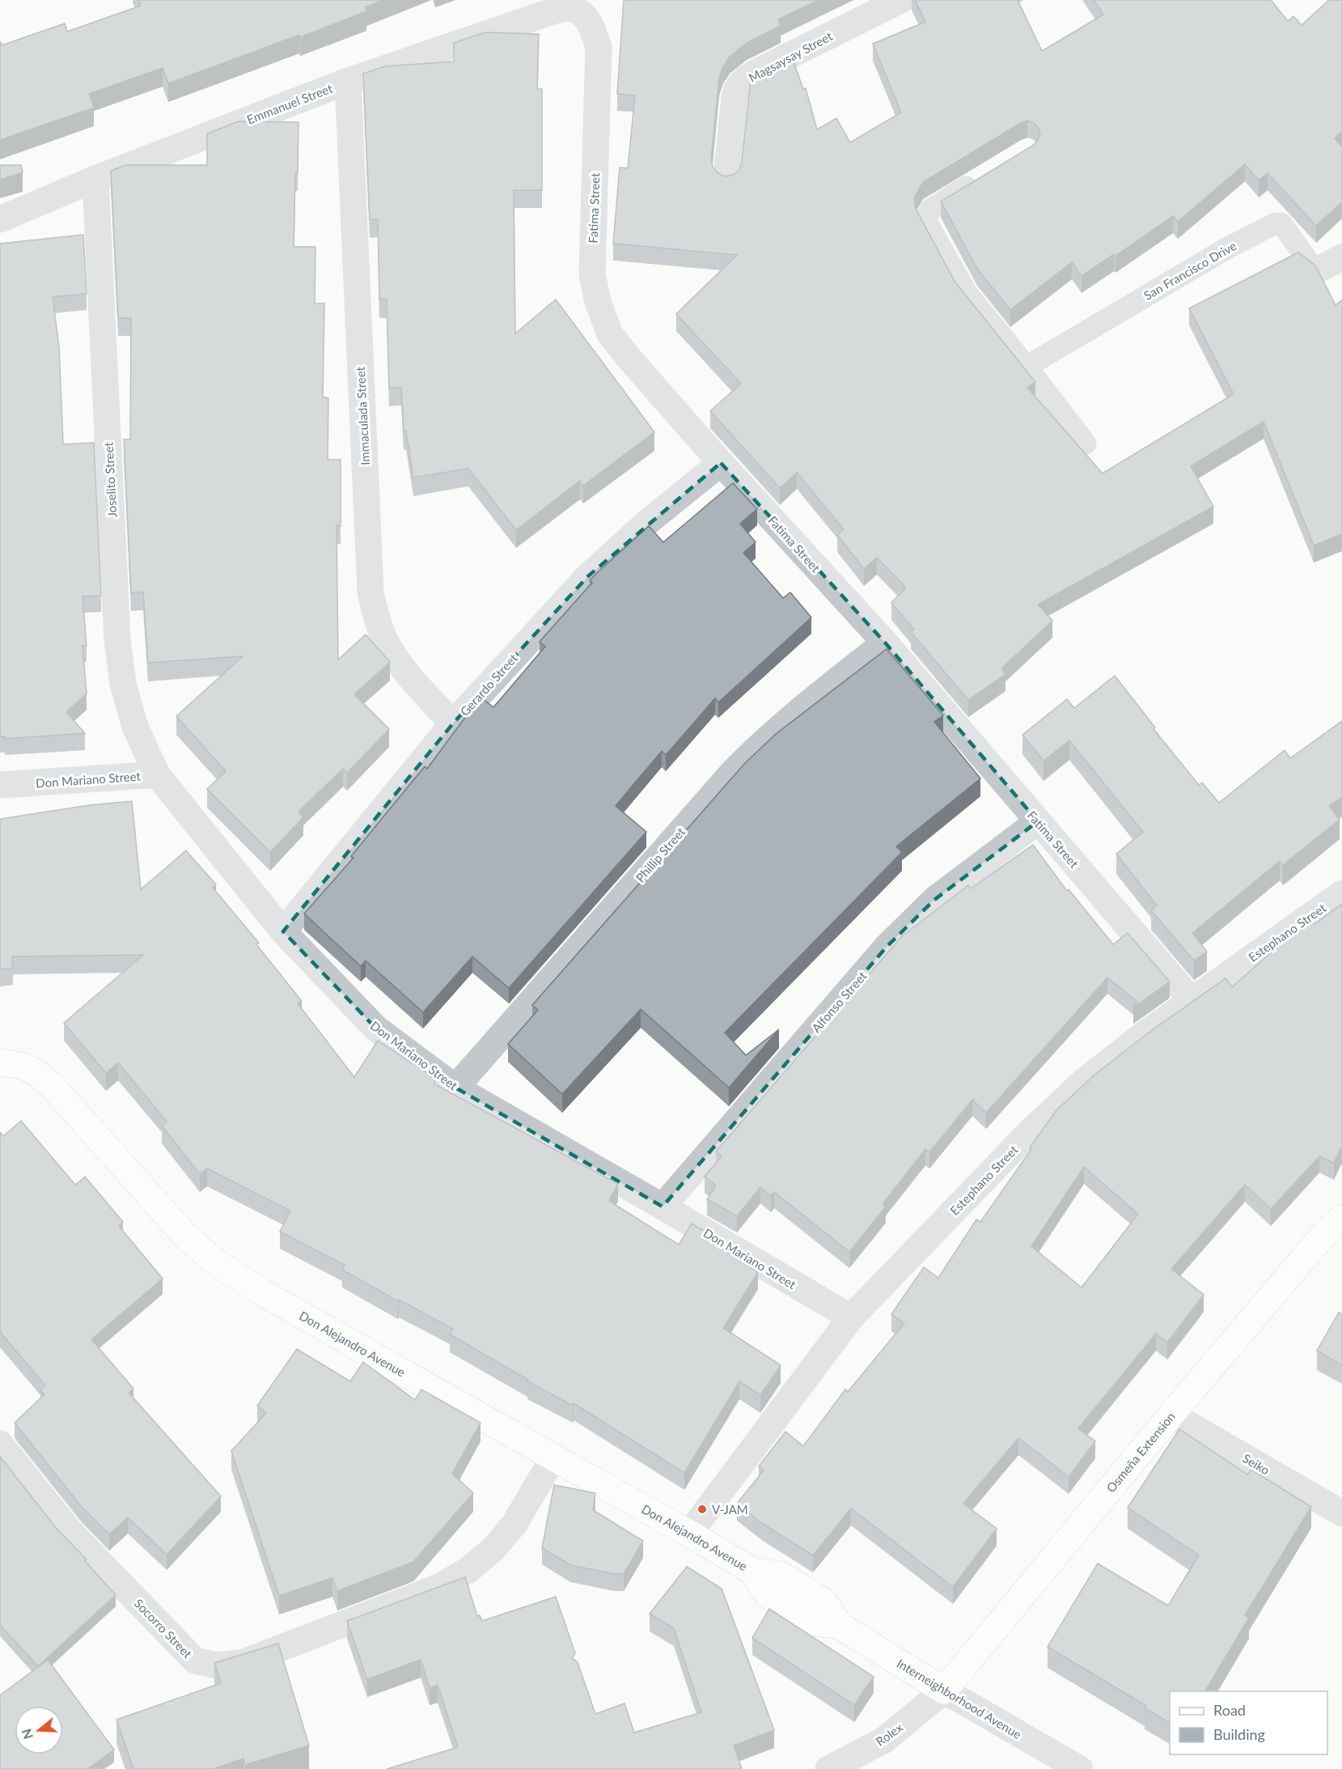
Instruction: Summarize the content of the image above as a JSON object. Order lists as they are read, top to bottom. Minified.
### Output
{"streets":{"street":["Magsaysay Street","Emmanuel Street","Fatima Street","Immaculada Street","Joselito Street","Gerardo Street","Don Mariano Street","Phillip Street","Estephano Street","Alfonso Street","Don Alejandro Avenue","Osmeña Extension","Seiko","Socorro Street","Interneighborhood Avenue","Rolex"],"lane":["San Francisco Drive"]},"crossings":[["Emmanuel Street","Fatima Street"],["Emmanuel Street","Immaculada Street"],["Emmanuel Street","Joselito Street"],["Fatima Street","Gerardo Street"],["Fatima Street","Phillip Street"],["Fatima Street","Estephano Street"],["Fatima Street","Alfonso Street"],["Immaculada Street","Gerardo Street"],["Joselito Street","Don Mariano Street"],["Gerardo Street","Don Mariano Street"],["Don Mariano Street","Phillip Street"],["Don Mariano Street","Estephano Street"],["Don Mariano Street","Alfonso Street"],["Estephano Street","Don Alejandro Avenue"],["Don Alejandro Avenue","Socorro Street"],["Don Alejandro Avenue","Interneighborhood Avenue"],["Osmeña Extension","Seiko"],["Osmeña Extension","Interneighborhood Avenue"],["Osmeña Extension","Rolex"],["Interneighborhood Avenue","Rolex"]],"places":["V-JAM"],"legend":["Road","Building"],"north":"left"}
